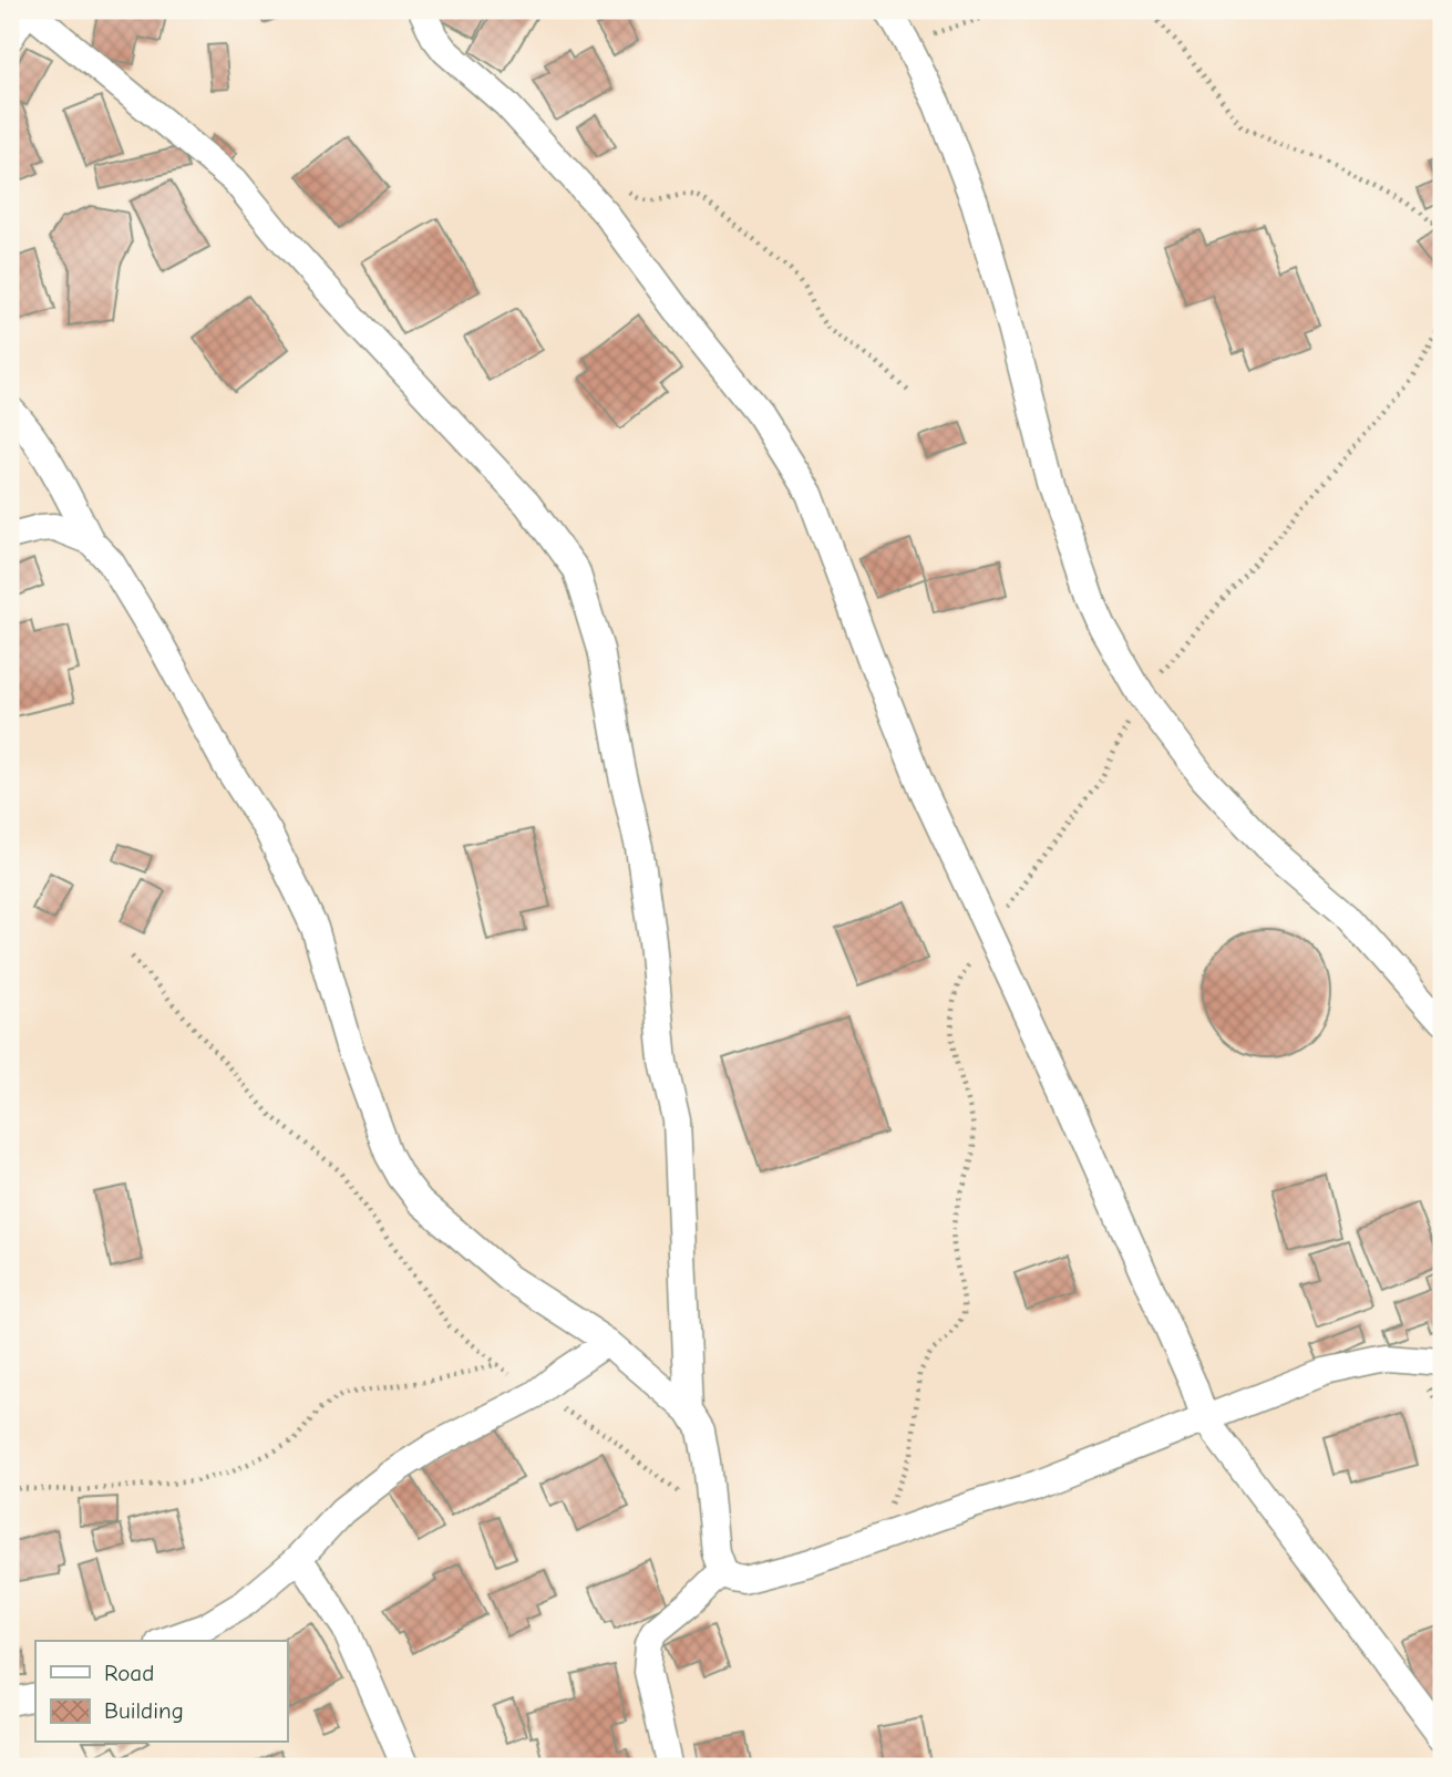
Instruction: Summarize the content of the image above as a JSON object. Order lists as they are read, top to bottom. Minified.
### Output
{"legend":["Road","Building"]}
